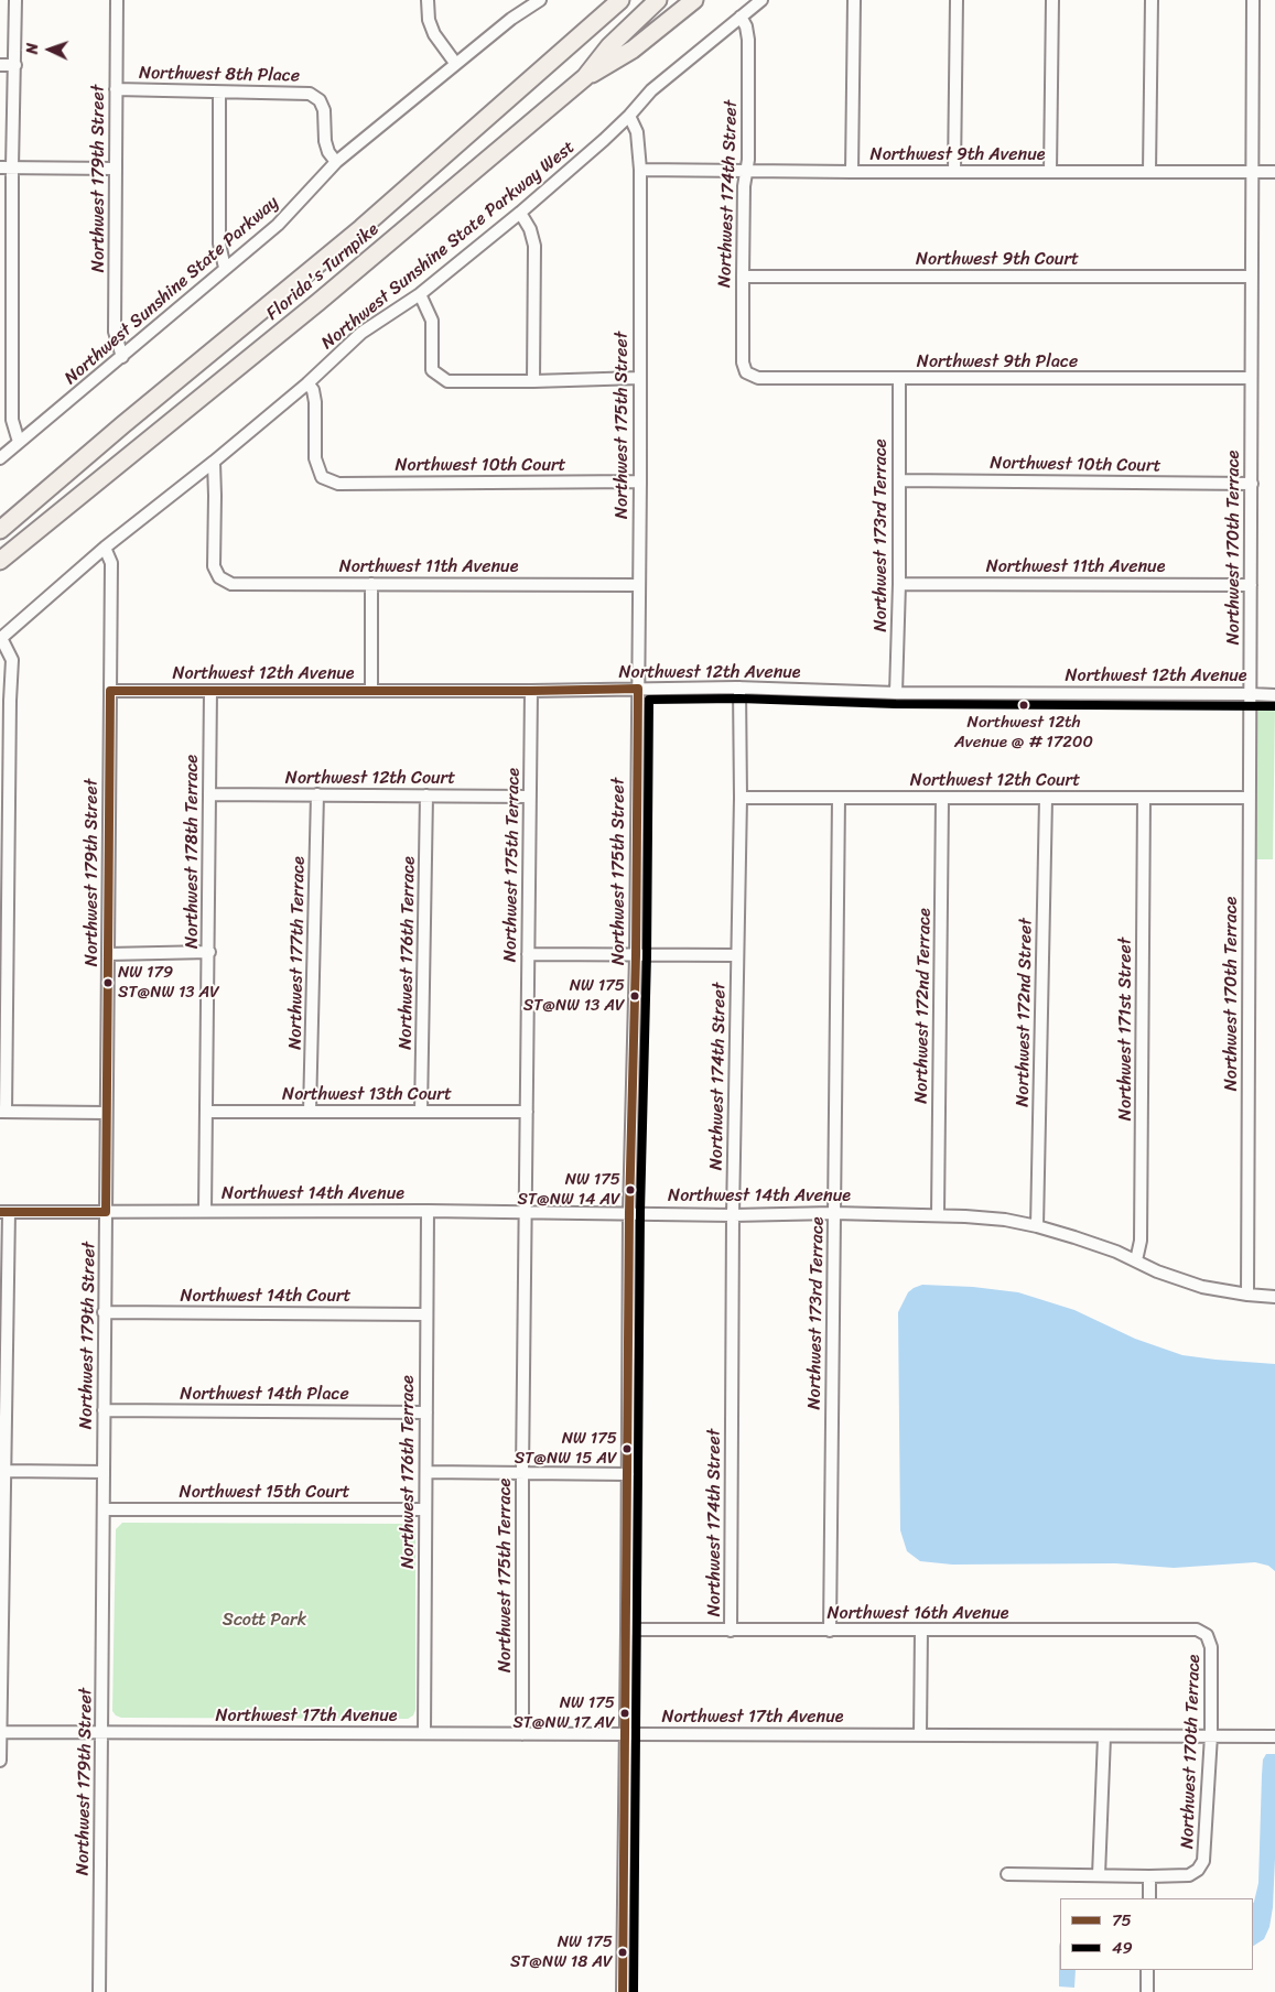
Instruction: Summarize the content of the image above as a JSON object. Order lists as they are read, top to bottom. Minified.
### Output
{"streets":{"highway":["Florida's Turnpike"],"street":["Northwest 8th Place","Northwest 9th Avenue","Northwest 179th Street","Northwest 174th Street","Northwest Sunshine State Parkway West","Northwest 9th Court","Northwest Sunshine State Parkway","Northwest 9th Place","Northwest 175th Street","Northwest 10th Court","Northwest 173rd Terrace","Northwest 170th Terrace","Northwest 11th Avenue","Northwest 12th Avenue","Northwest 12th Court","Northwest 178th Terrace","Northwest 175th Terrace","Northwest 177th Terrace","Northwest 176th Terrace","Northwest 172nd Terrace","Northwest 172nd Street","Northwest 171st Street","Northwest 13th Court","Northwest 14th Avenue","Northwest 14th Court","Northwest 14th Place","Northwest 15th Court","Northwest 16th Avenue","Northwest 17th Avenue"]},"crossings":[["Northwest 8th Place","Northwest 179th Street"],["Northwest 8th Place","Northwest Sunshine State Parkway"],["Northwest 9th Avenue","Northwest 174th Street"],["Northwest 9th Avenue","Northwest 175th Street"],["Northwest 9th Avenue","Northwest 170th Terrace"],["Northwest 179th Street","Northwest Sunshine State Parkway West"],["Northwest 179th Street","Northwest Sunshine State Parkway"],["Northwest 179th Street","Northwest 12th Avenue"],["Northwest 179th Street","Northwest 14th Avenue"],["Northwest 179th Street","Northwest 14th Court"],["Northwest 179th Street","Northwest 14th Place"],["Northwest 179th Street","Northwest 15th Court"],["Northwest 179th Street","Northwest 17th Avenue"],["Northwest 174th Street","Northwest Sunshine State Parkway West"],["Northwest 174th Street","Northwest 9th Court"],["Northwest 174th Street","Northwest 9th Place"],["Northwest 174th Street","Northwest 12th Avenue"],["Northwest 174th Street","Northwest 12th Court"],["Northwest 174th Street","Northwest 14th Avenue"],["Northwest 174th Street","Northwest 16th Avenue"],["Northwest Sunshine State Parkway West","Northwest 175th Street"],["Northwest Sunshine State Parkway West","Northwest 10th Court"],["Northwest Sunshine State Parkway West","Northwest 11th Avenue"],["Northwest 9th Court","Northwest 170th Terrace"],["Northwest 9th Place","Northwest 173rd Terrace"],["Northwest 9th Place","Northwest 170th Terrace"],["Northwest 175th Street","Northwest 10th Court"],["Northwest 175th Street","Northwest 11th Avenue"],["Northwest 175th Street","Northwest 12th Avenue"],["Northwest 175th Street","Northwest 14th Avenue"],["Northwest 175th Street","Northwest 16th Avenue"],["Northwest 175th Street","Northwest 17th Avenue"],["Northwest 10th Court","Northwest 173rd Terrace"],["Northwest 10th Court","Northwest 170th Terrace"],["Northwest 173rd Terrace","Northwest 11th Avenue"],["Northwest 173rd Terrace","Northwest 12th Avenue"],["Northwest 173rd Terrace","Northwest 12th Court"],["Northwest 173rd Terrace","Northwest 14th Avenue"],["Northwest 173rd Terrace","Northwest 16th Avenue"],["Northwest 170th Terrace","Northwest 11th Avenue"],["Northwest 170th Terrace","Northwest 12th Avenue"],["Northwest 170th Terrace","Northwest 12th Court"],["Northwest 170th Terrace","Northwest 14th Avenue"],["Northwest 170th Terrace","Northwest 16th Avenue"],["Northwest 170th Terrace","Northwest 17th Avenue"],["Northwest 12th Avenue","Northwest 178th Terrace"],["Northwest 12th Avenue","Northwest 175th Terrace"],["Northwest 12th Court","Northwest 178th Terrace"],["Northwest 12th Court","Northwest 175th Terrace"],["Northwest 12th Court","Northwest 177th Terrace"],["Northwest 12th Court","Northwest 176th Terrace"],["Northwest 12th Court","Northwest 172nd Terrace"],["Northwest 12th Court","Northwest 172nd Street"],["Northwest 12th Court","Northwest 171st Street"],["Northwest 178th Terrace","Northwest 13th Court"],["Northwest 178th Terrace","Northwest 14th Avenue"],["Northwest 175th Terrace","Northwest 13th Court"],["Northwest 175th Terrace","Northwest 14th Avenue"],["Northwest 175th Terrace","Northwest 17th Avenue"],["Northwest 177th Terrace","Northwest 13th Court"],["Northwest 176th Terrace","Northwest 13th Court"],["Northwest 176th Terrace","Northwest 14th Avenue"],["Northwest 176th Terrace","Northwest 14th Court"],["Northwest 176th Terrace","Northwest 14th Place"],["Northwest 176th Terrace","Northwest 15th Court"],["Northwest 176th Terrace","Northwest 17th Avenue"],["Northwest 172nd Terrace","Northwest 14th Avenue"],["Northwest 172nd Street","Northwest 14th Avenue"],["Northwest 171st Street","Northwest 14th Avenue"]],"parks":["Scott Park"],"places":["Northwest 12th Avenue @ # 17200","NW 179 ST@NW 13 AV","NW 175 ST@NW 13 AV","NW 175 ST@NW 14 AV","NW 175 ST@NW 15 AV","NW 175 ST@NW 17 AV","NW 175 ST@NW 18 AV"],"lines":["transit line 75","transit line 49"],"legend":["75","49"],"north":"left"}
